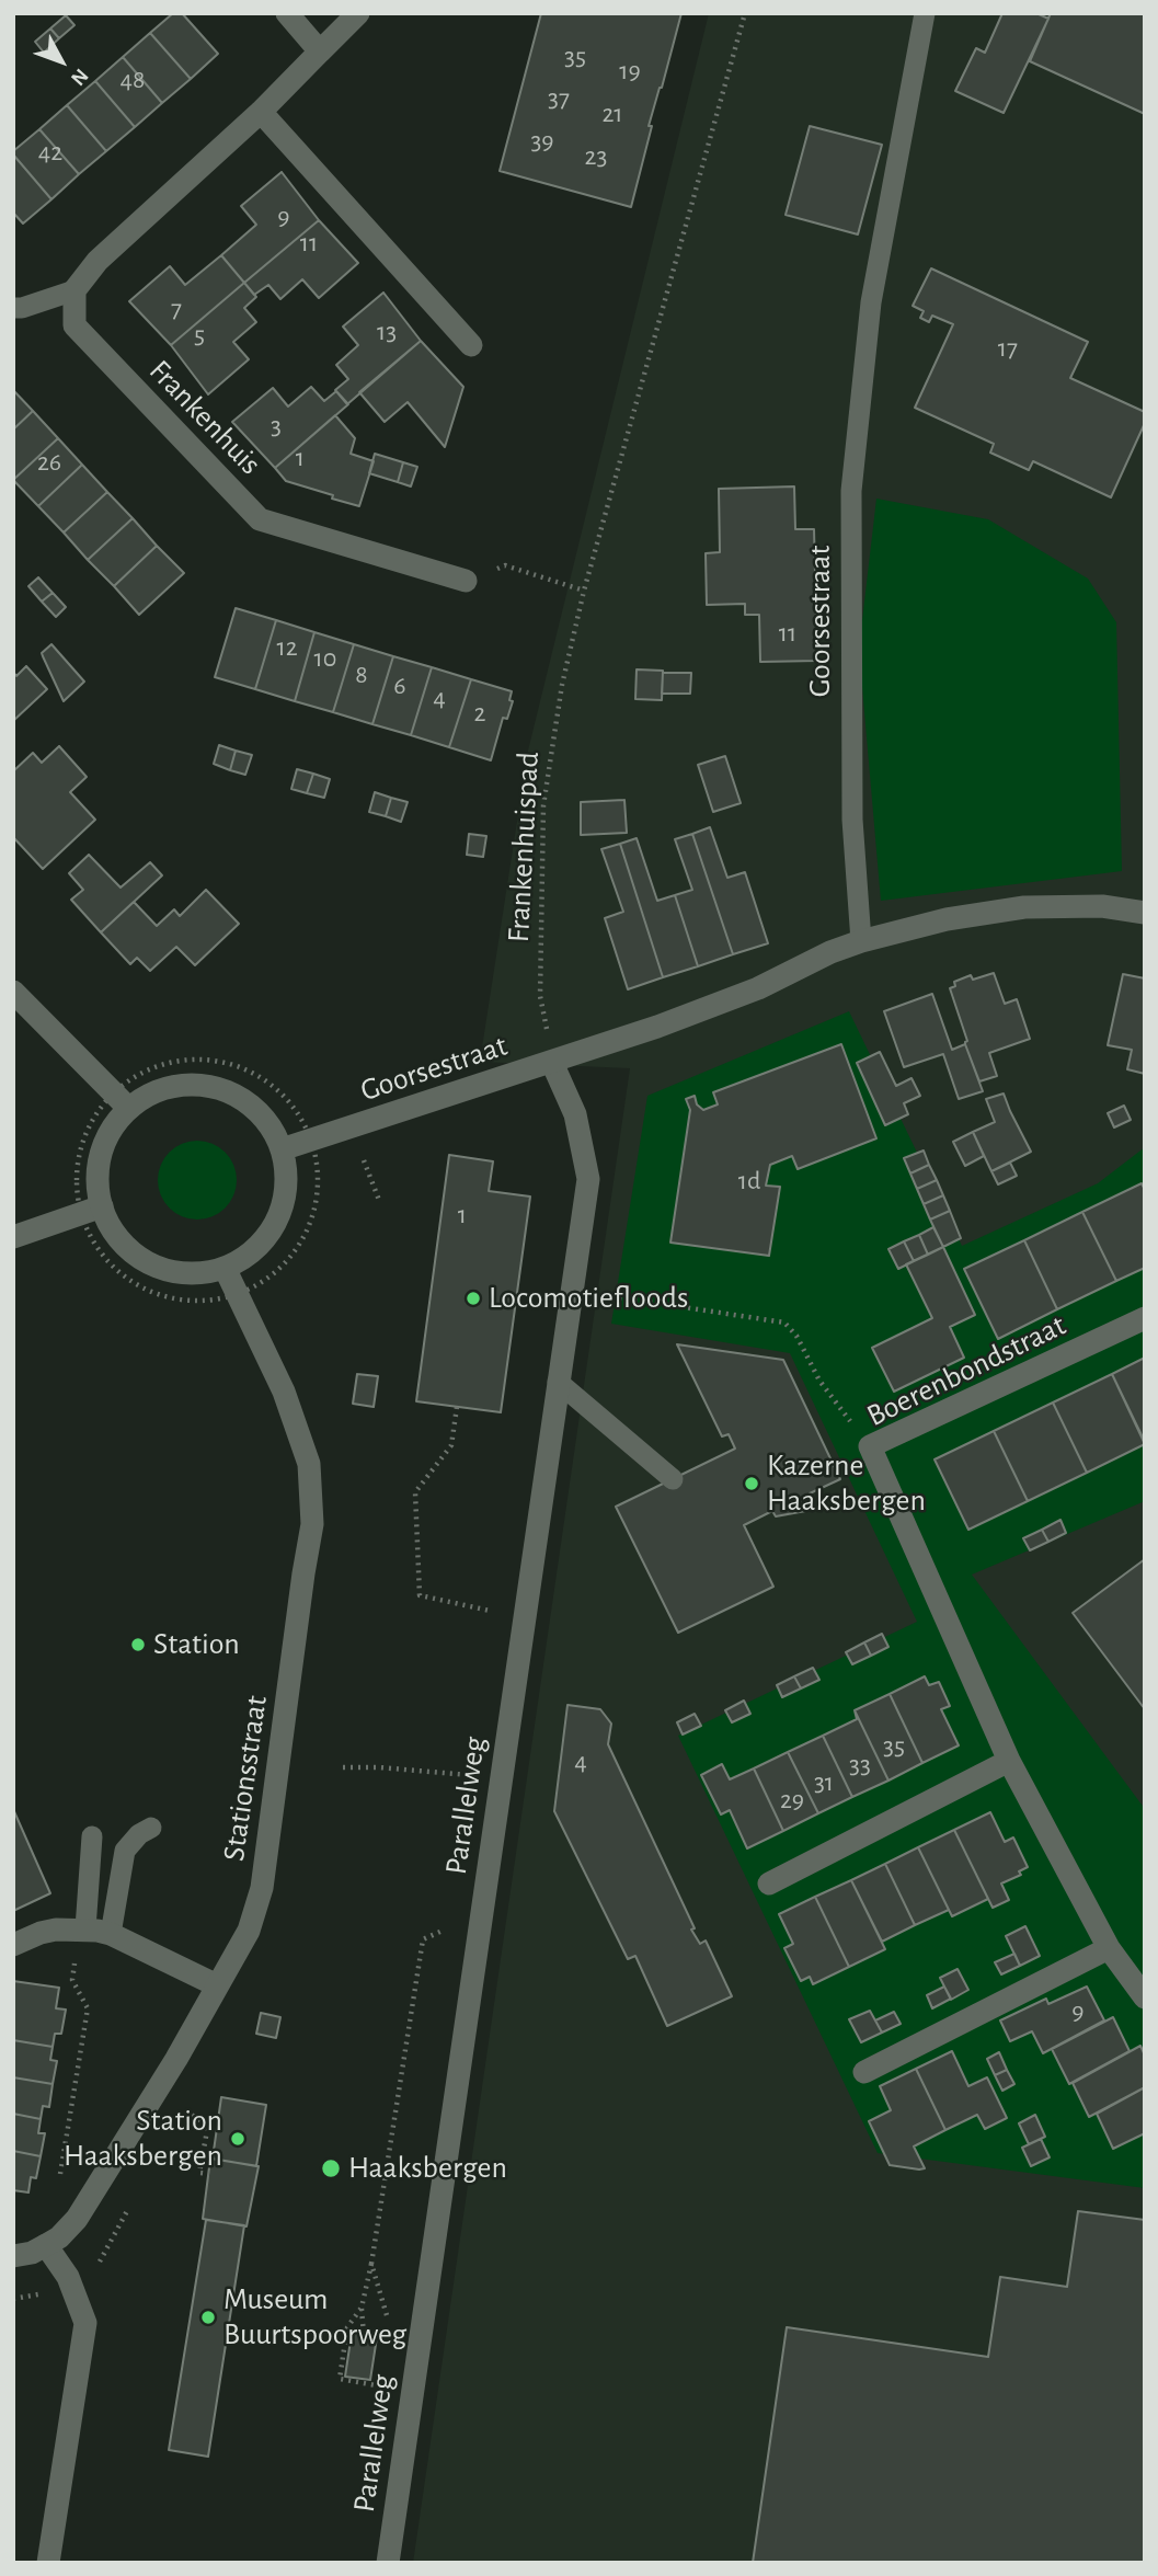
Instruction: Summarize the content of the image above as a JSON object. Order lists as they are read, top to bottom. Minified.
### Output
{"streets":{"street":["Frankenhuis","Goorsestraat","Boerenbondstraat","Stationsstraat","Parallelweg"],"path":["Frankenhuispad"]},"crossings":[["Goorsestraat","Frankenhuispad"],["Goorsestraat","Stationsstraat"],["Goorsestraat","Parallelweg"],["Frankenhuispad","Parallelweg"]],"places":["Locomotiefloods","Kazerne Haaksbergen","Station","Station Haaksbergen","Haaksbergen","Museum Buurtspoorweg"],"house_numbers":["35","19","48","37","21","39","42","23","9","11","7","13","5","17","3","1","26","11","12","10","8","6","4","2","1d","1","35","4","33","31","29","9"],"north":"bottom right"}
